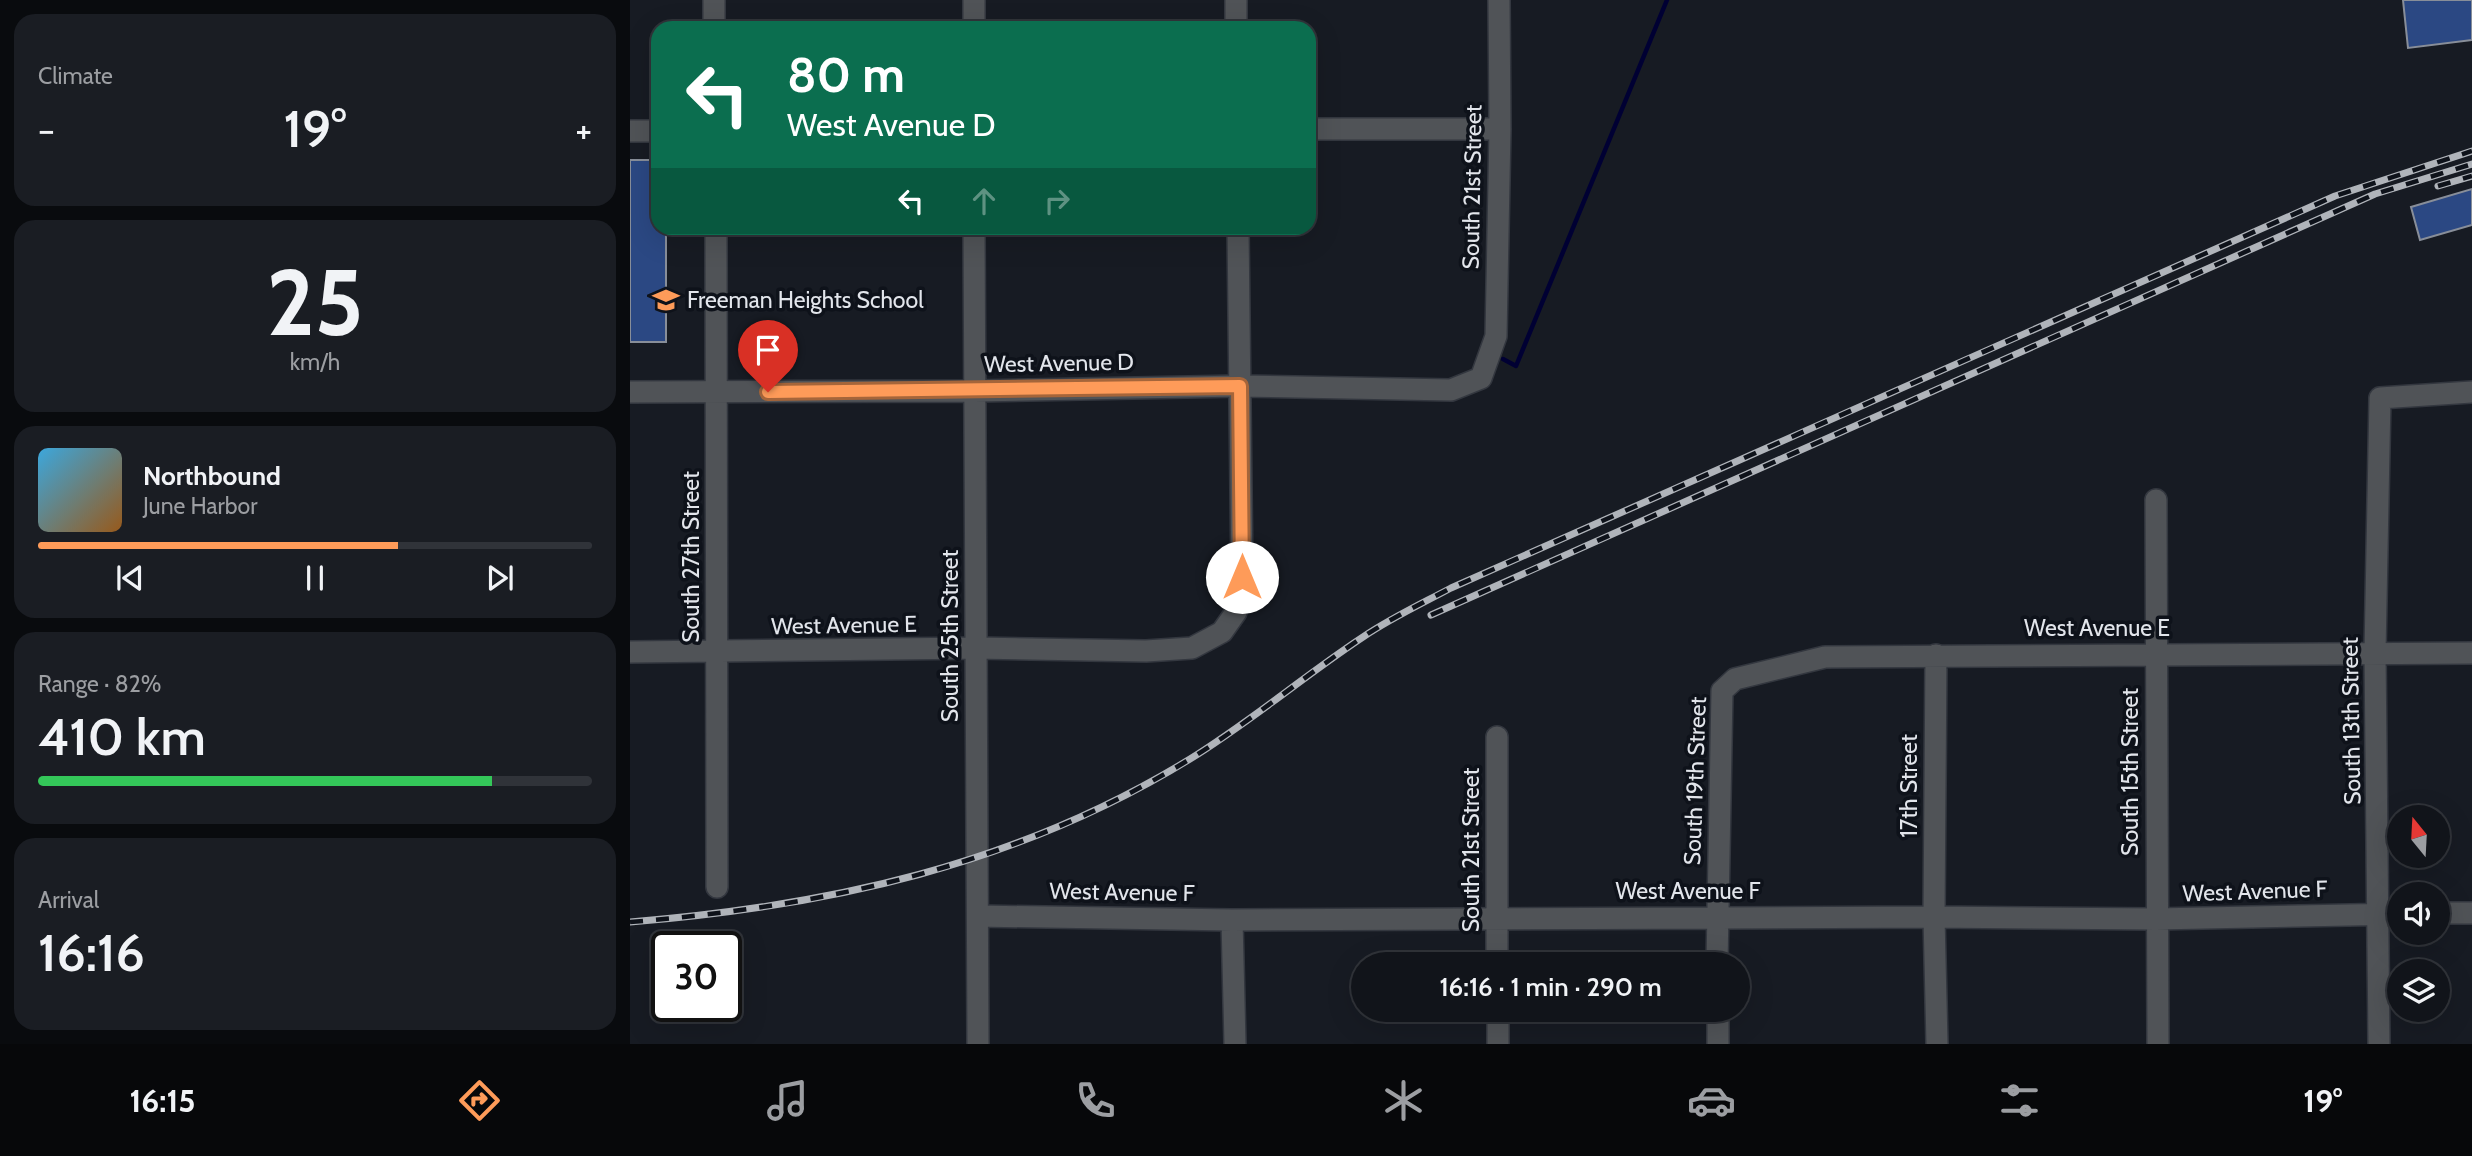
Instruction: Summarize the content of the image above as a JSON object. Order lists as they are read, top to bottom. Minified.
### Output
{"streets":{"street":["South 21st Street","West Avenue D","South 27th Street","West Avenue E","South 25th Street","South 13th Street","South 15th Street","South 19th Street","17th Street","West Avenue F"]},"crossings":[["South 21st Street","West Avenue D"],["South 21st Street","West Avenue F"],["West Avenue D","South 27th Street"],["West Avenue D","West Avenue E"],["West Avenue D","South 25th Street"],["South 27th Street","West Avenue E"],["West Avenue E","South 25th Street"],["West Avenue E","South 13th Street"],["West Avenue E","South 15th Street"],["West Avenue E","South 19th Street"],["West Avenue E","17th Street"],["South 25th Street","West Avenue F"],["South 15th Street","West Avenue F"],["South 19th Street","West Avenue F"],["17th Street","West Avenue F"]],"places":{"school or university":["Freeman Heights School"]},"north":"top","page":{"tile":["Climate",["25","km/h"],["Range · 82%","410 km"],["Arrival","16:16"]],"turn":["80 m","West Avenue D"],"heat":["−","19°","+"],"song":["Northbound","June Harbor"],"limit":"30","trip":"16:16 · 1 min · 290 m","tabs":["16:15","19°"]}}
